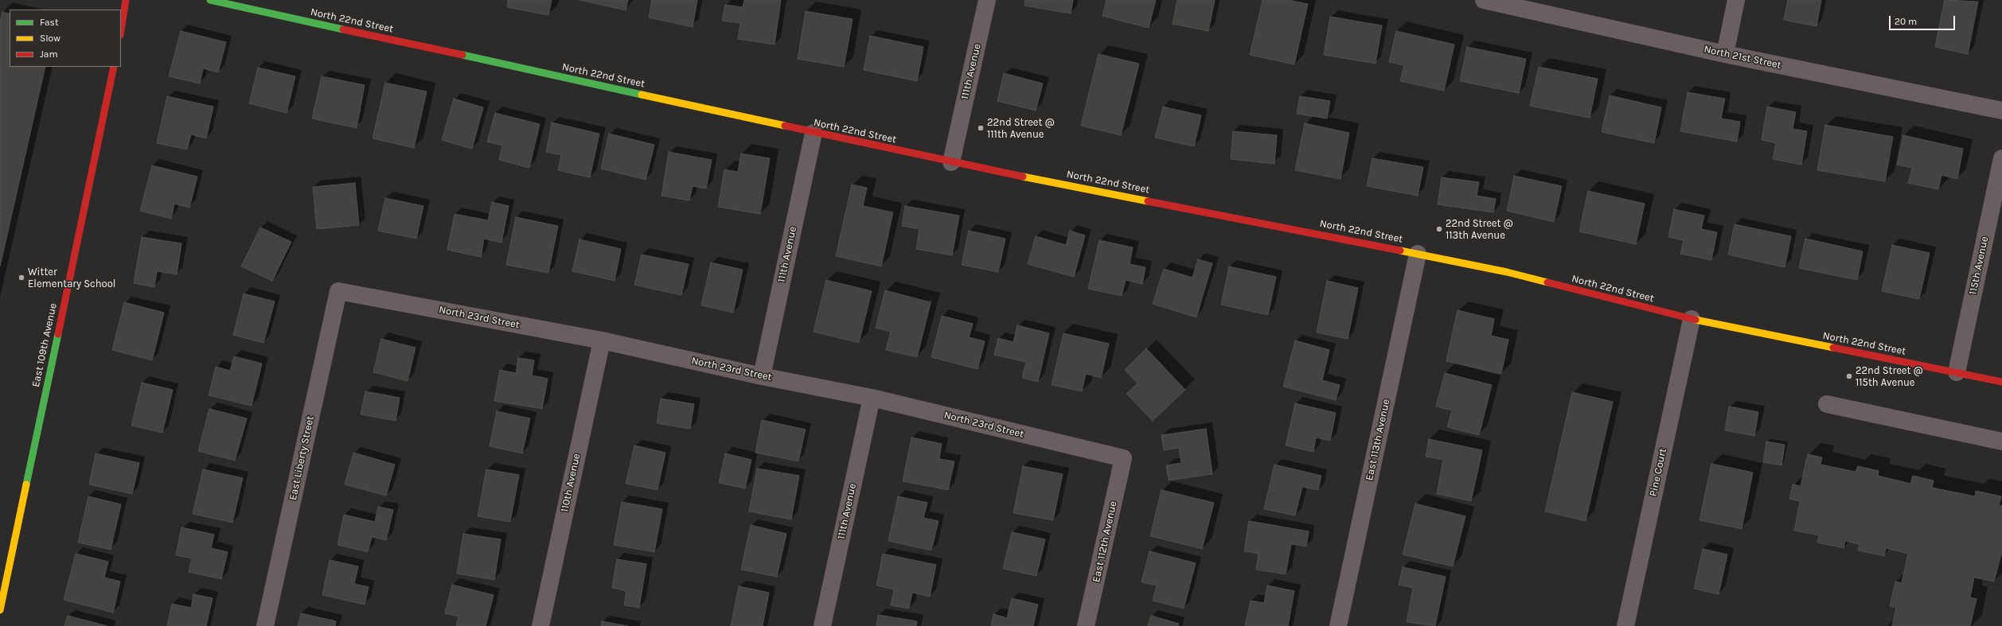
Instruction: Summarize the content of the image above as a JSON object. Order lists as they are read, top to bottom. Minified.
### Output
{"streets":{"street":["North 22nd Street","North 21st Street","111th Avenue","115th Avenue","North 23rd Street","East 109th Avenue","East 113th Avenue","East Liberty Street","Pine Court","110th Avenue","East 112th Avenue"]},"crossings":[["North 22nd Street","111th Avenue"],["North 22nd Street","115th Avenue"],["North 22nd Street","East 113th Avenue"],["North 22nd Street","Pine Court"],["111th Avenue","North 23rd Street"],["North 23rd Street","East Liberty Street"],["North 23rd Street","110th Avenue"],["North 23rd Street","East 112th Avenue"]],"places":["22nd Street @ 111th Avenue","22nd Street @ 113th Avenue","Witter Elementary School","22nd Street @ 115th Avenue"],"legend":["Fast","Slow","Jam"],"scale_bar":"20 m"}
